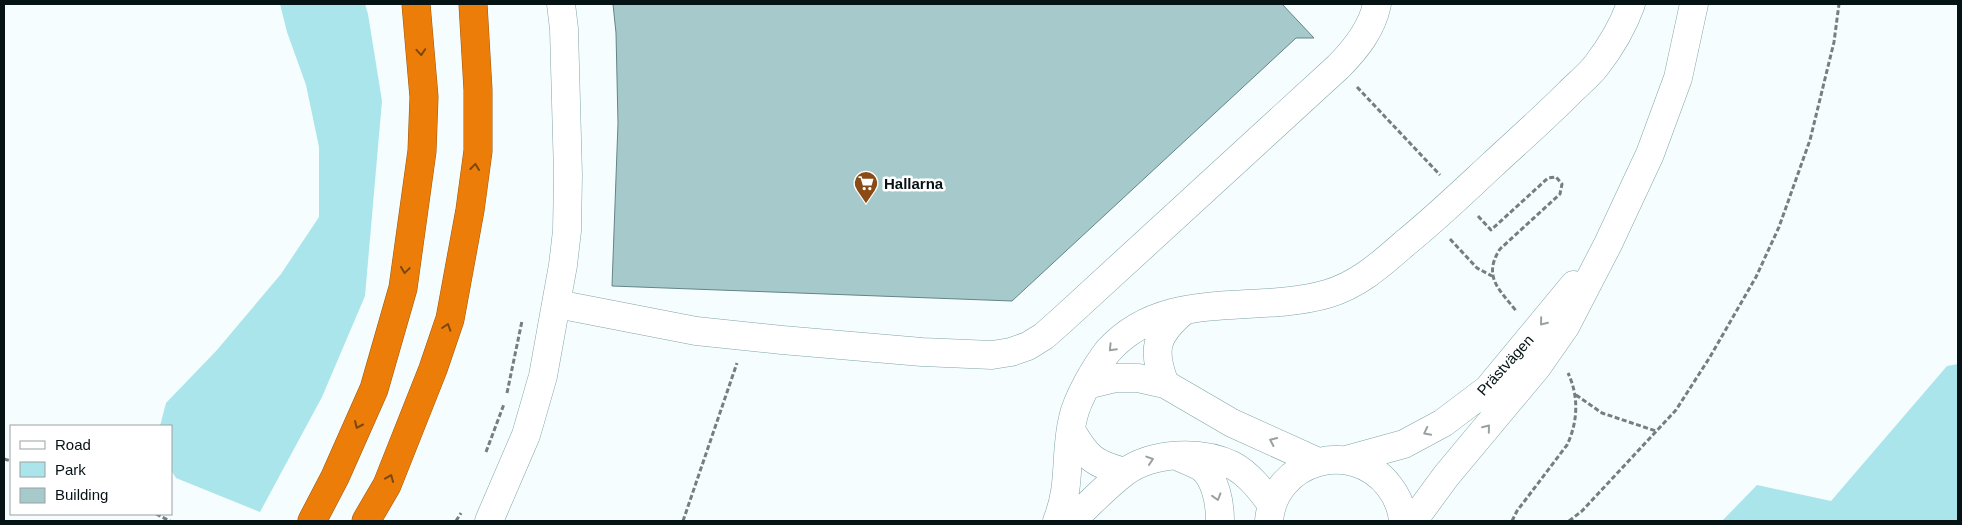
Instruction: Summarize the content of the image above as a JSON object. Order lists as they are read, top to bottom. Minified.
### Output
{"streets":{"street":["Prästvägen"]},"places":{"supermarket":["Hallarna"]},"legend":["Road","Park","Building"]}
